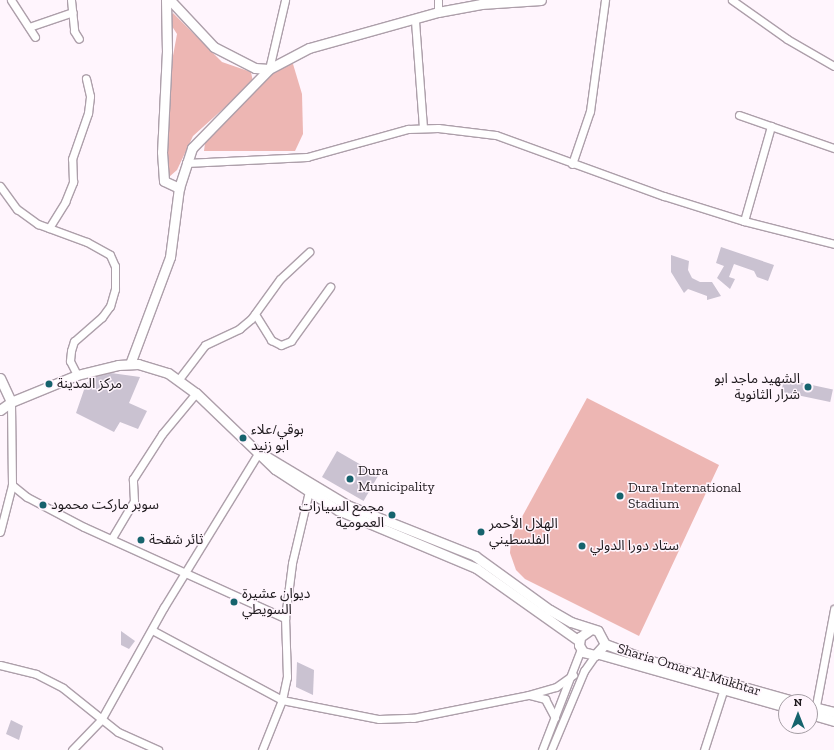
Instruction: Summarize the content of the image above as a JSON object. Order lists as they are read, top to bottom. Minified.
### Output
{"streets":{"main road":["Sharia Omar Al-Mukhtar"]},"places":["مركز المدينة","الشهيد ماجد ابو شرار الثانوية","بوقي/علاء ابو زنيد","Dura Municipality","Dura International Stadium","سوبر ماركت محمود","مجمع السيارات العمومية","الهلال الأحمر الفلسطيني","ثائر شقحة","ستاد دورا الدولي","ديوان عشيرة السويطي"],"north":"top"}
